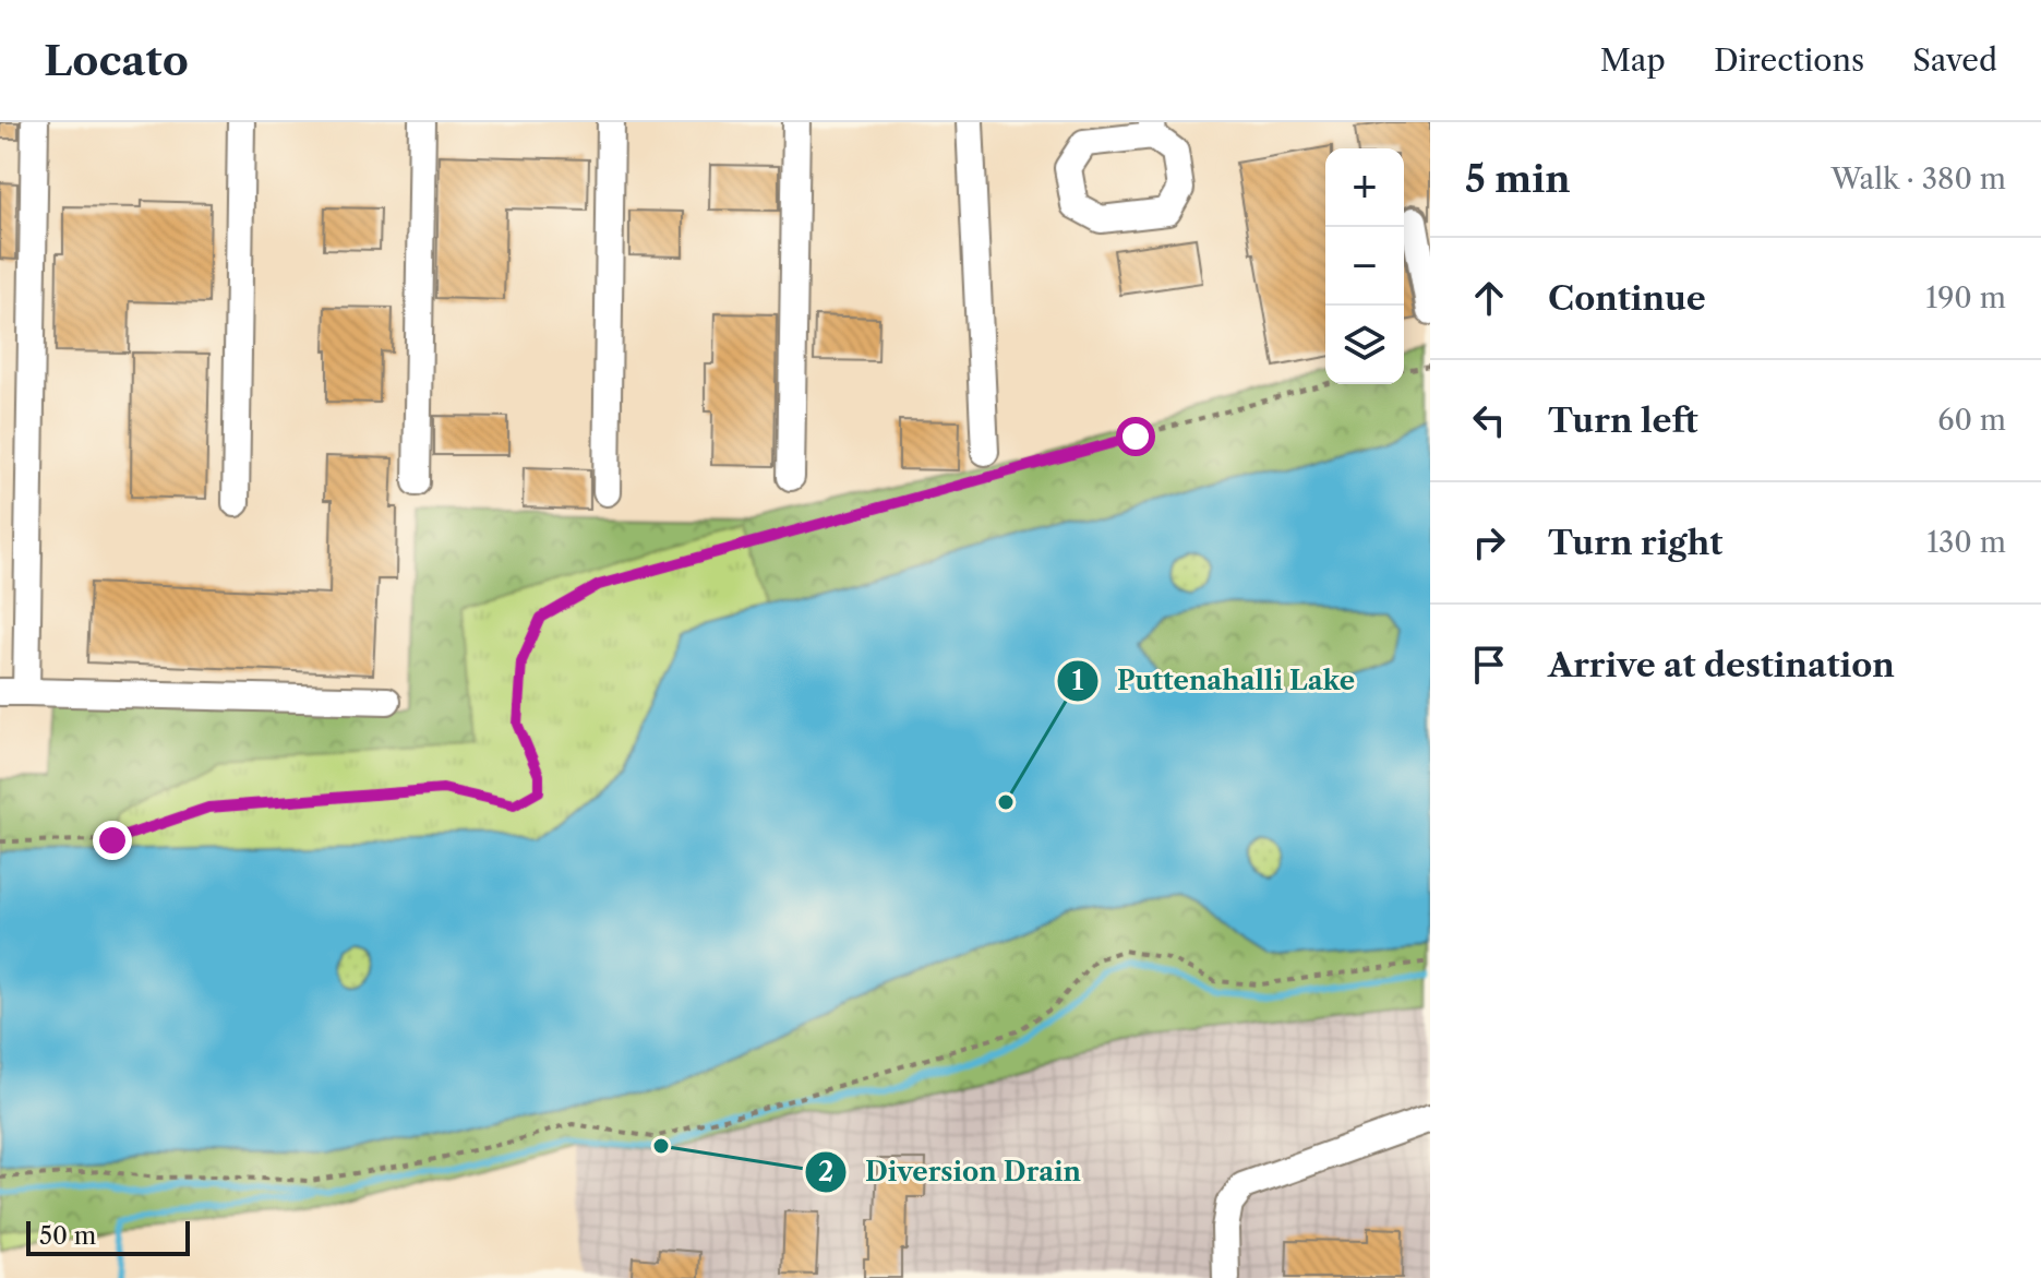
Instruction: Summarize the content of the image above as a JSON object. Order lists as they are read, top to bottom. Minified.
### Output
{"places":["Puttenahalli Lake","Diversion Drain"],"scale_bar":"50 m","page":{"header":"Locato","nav":["Map","Directions","Saved"],"heading":["5 min","Walk · 380 m"],"map_buttons":["+","−"],"list":[["Continue","190 m"],["Turn left","60 m"],["Turn right","130 m"],"Arrive at destination"],"scale":"50 m"}}
